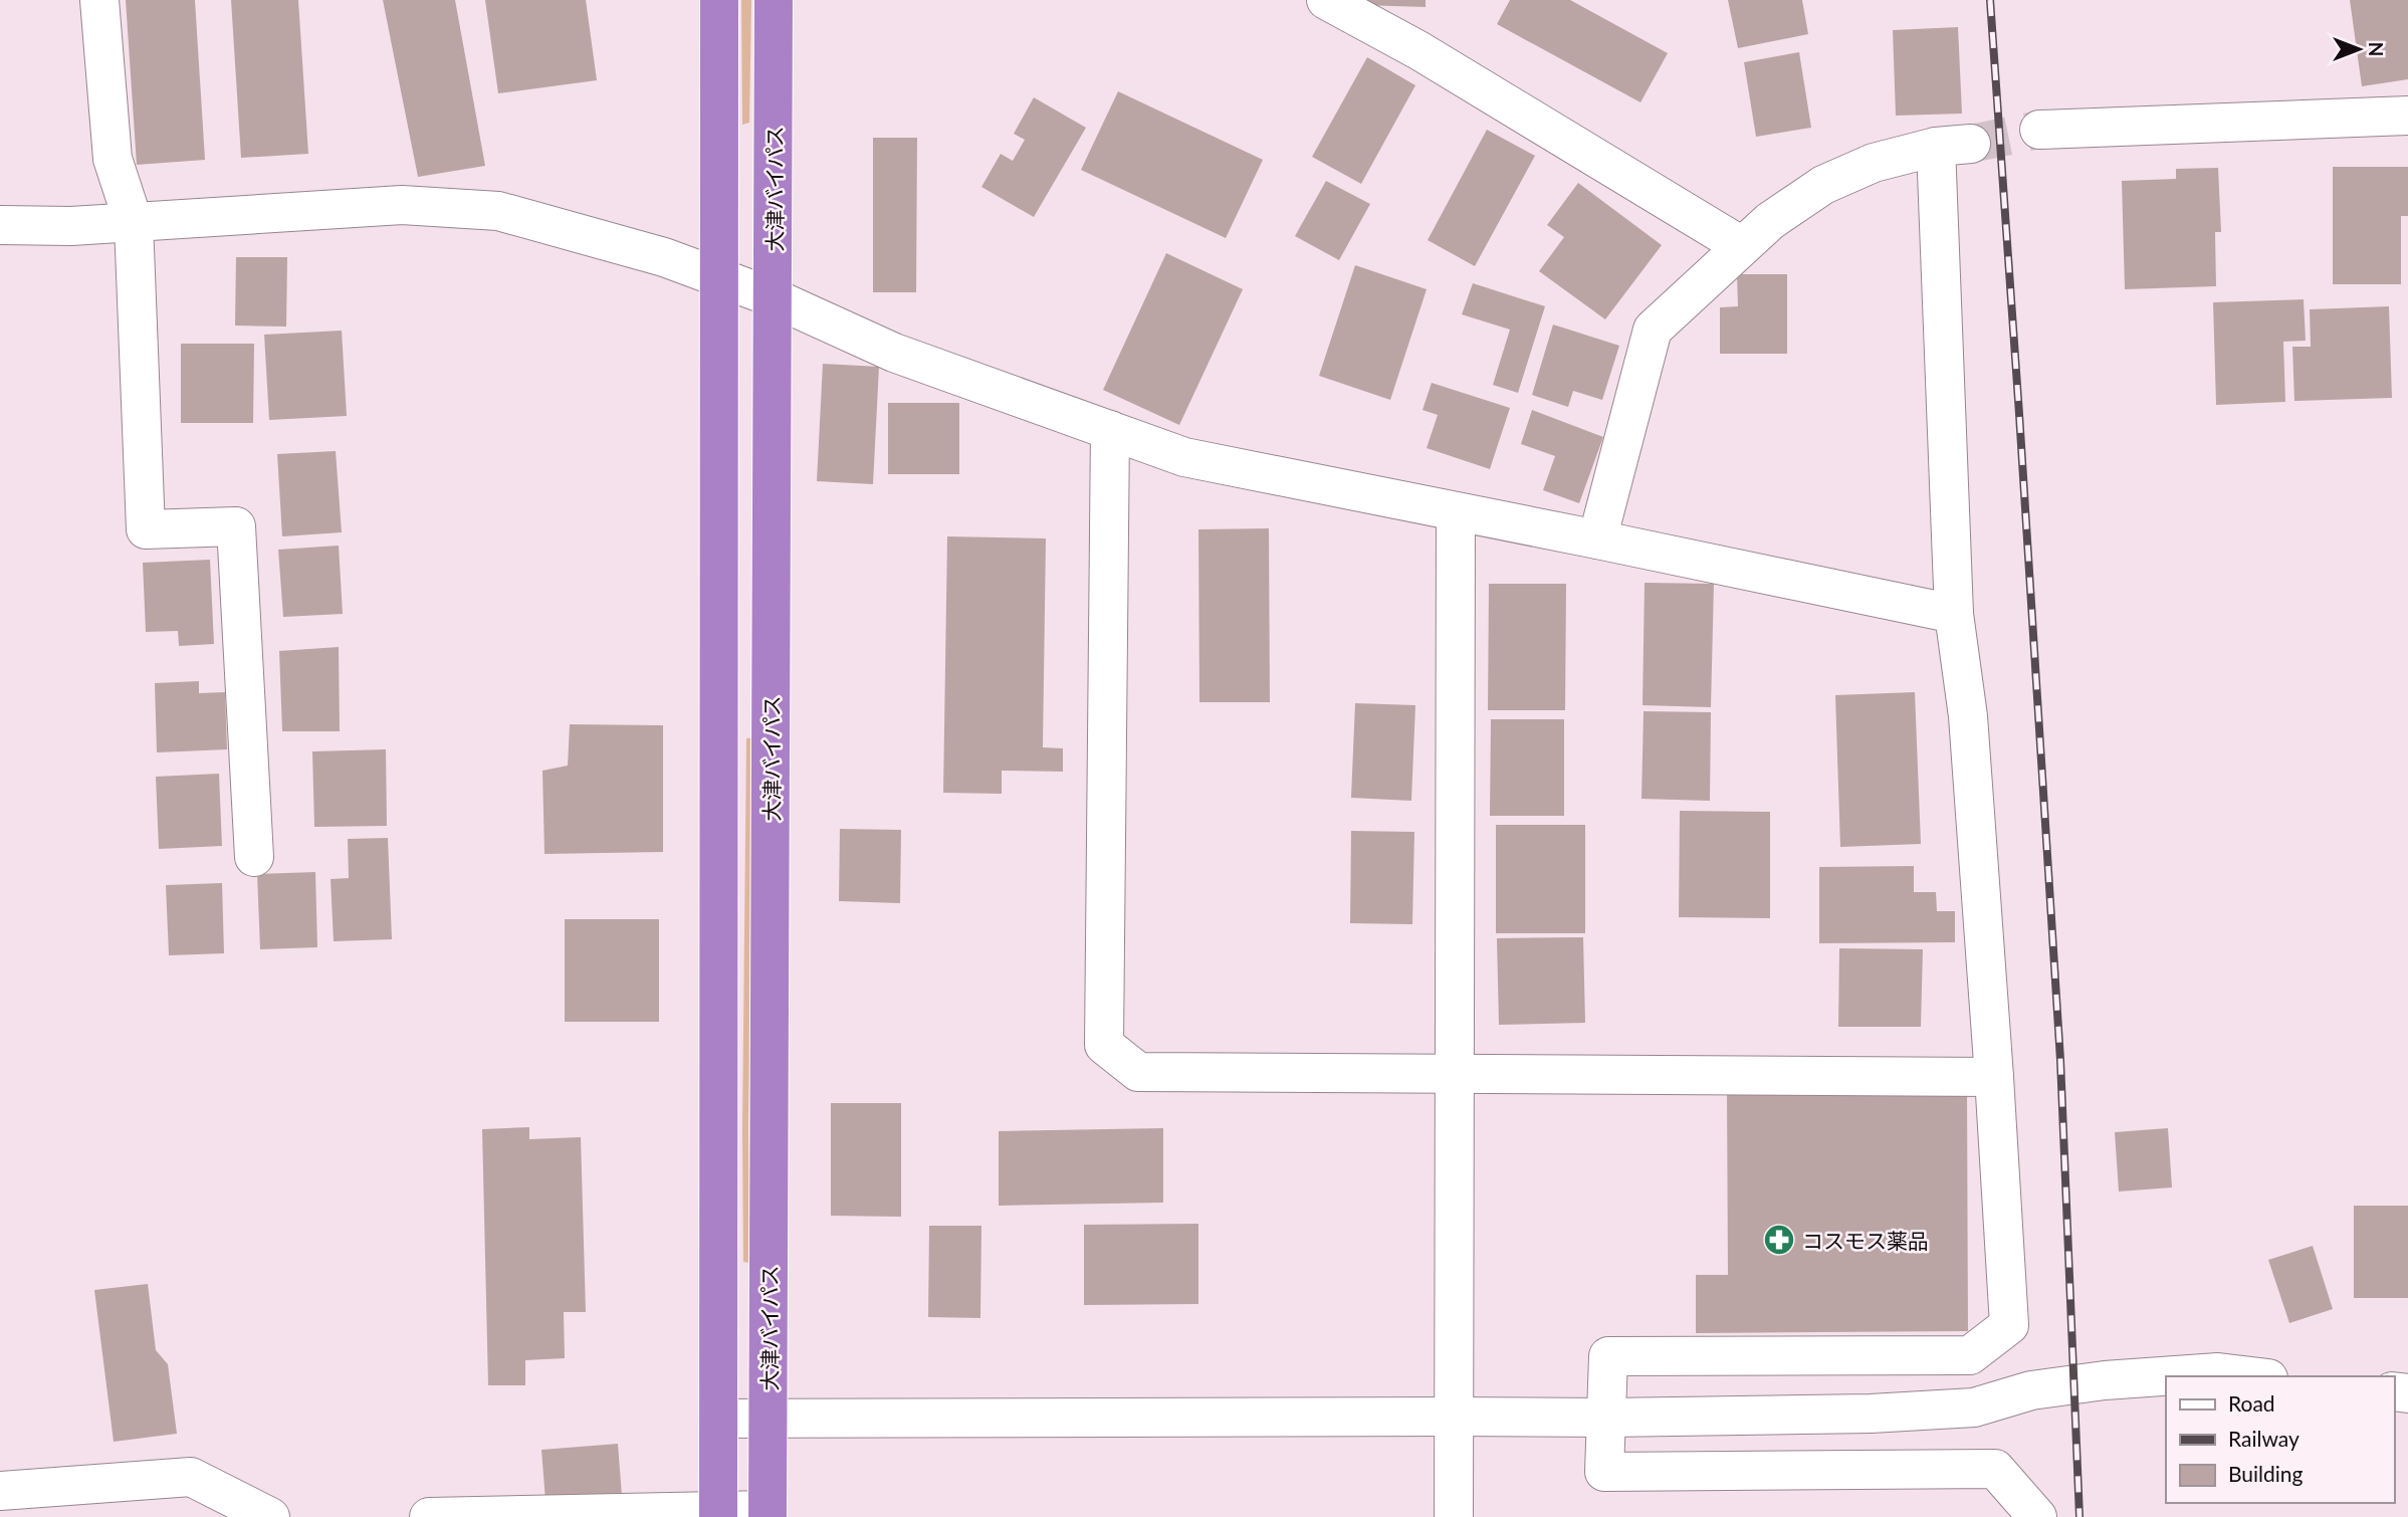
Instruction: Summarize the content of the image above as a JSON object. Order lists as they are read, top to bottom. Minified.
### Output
{"streets":{"highway":["大津バイパス"]},"places":{"pharmacy":["コスモス薬品"]},"legend":["Road","Railway","Building"],"north":"right"}
